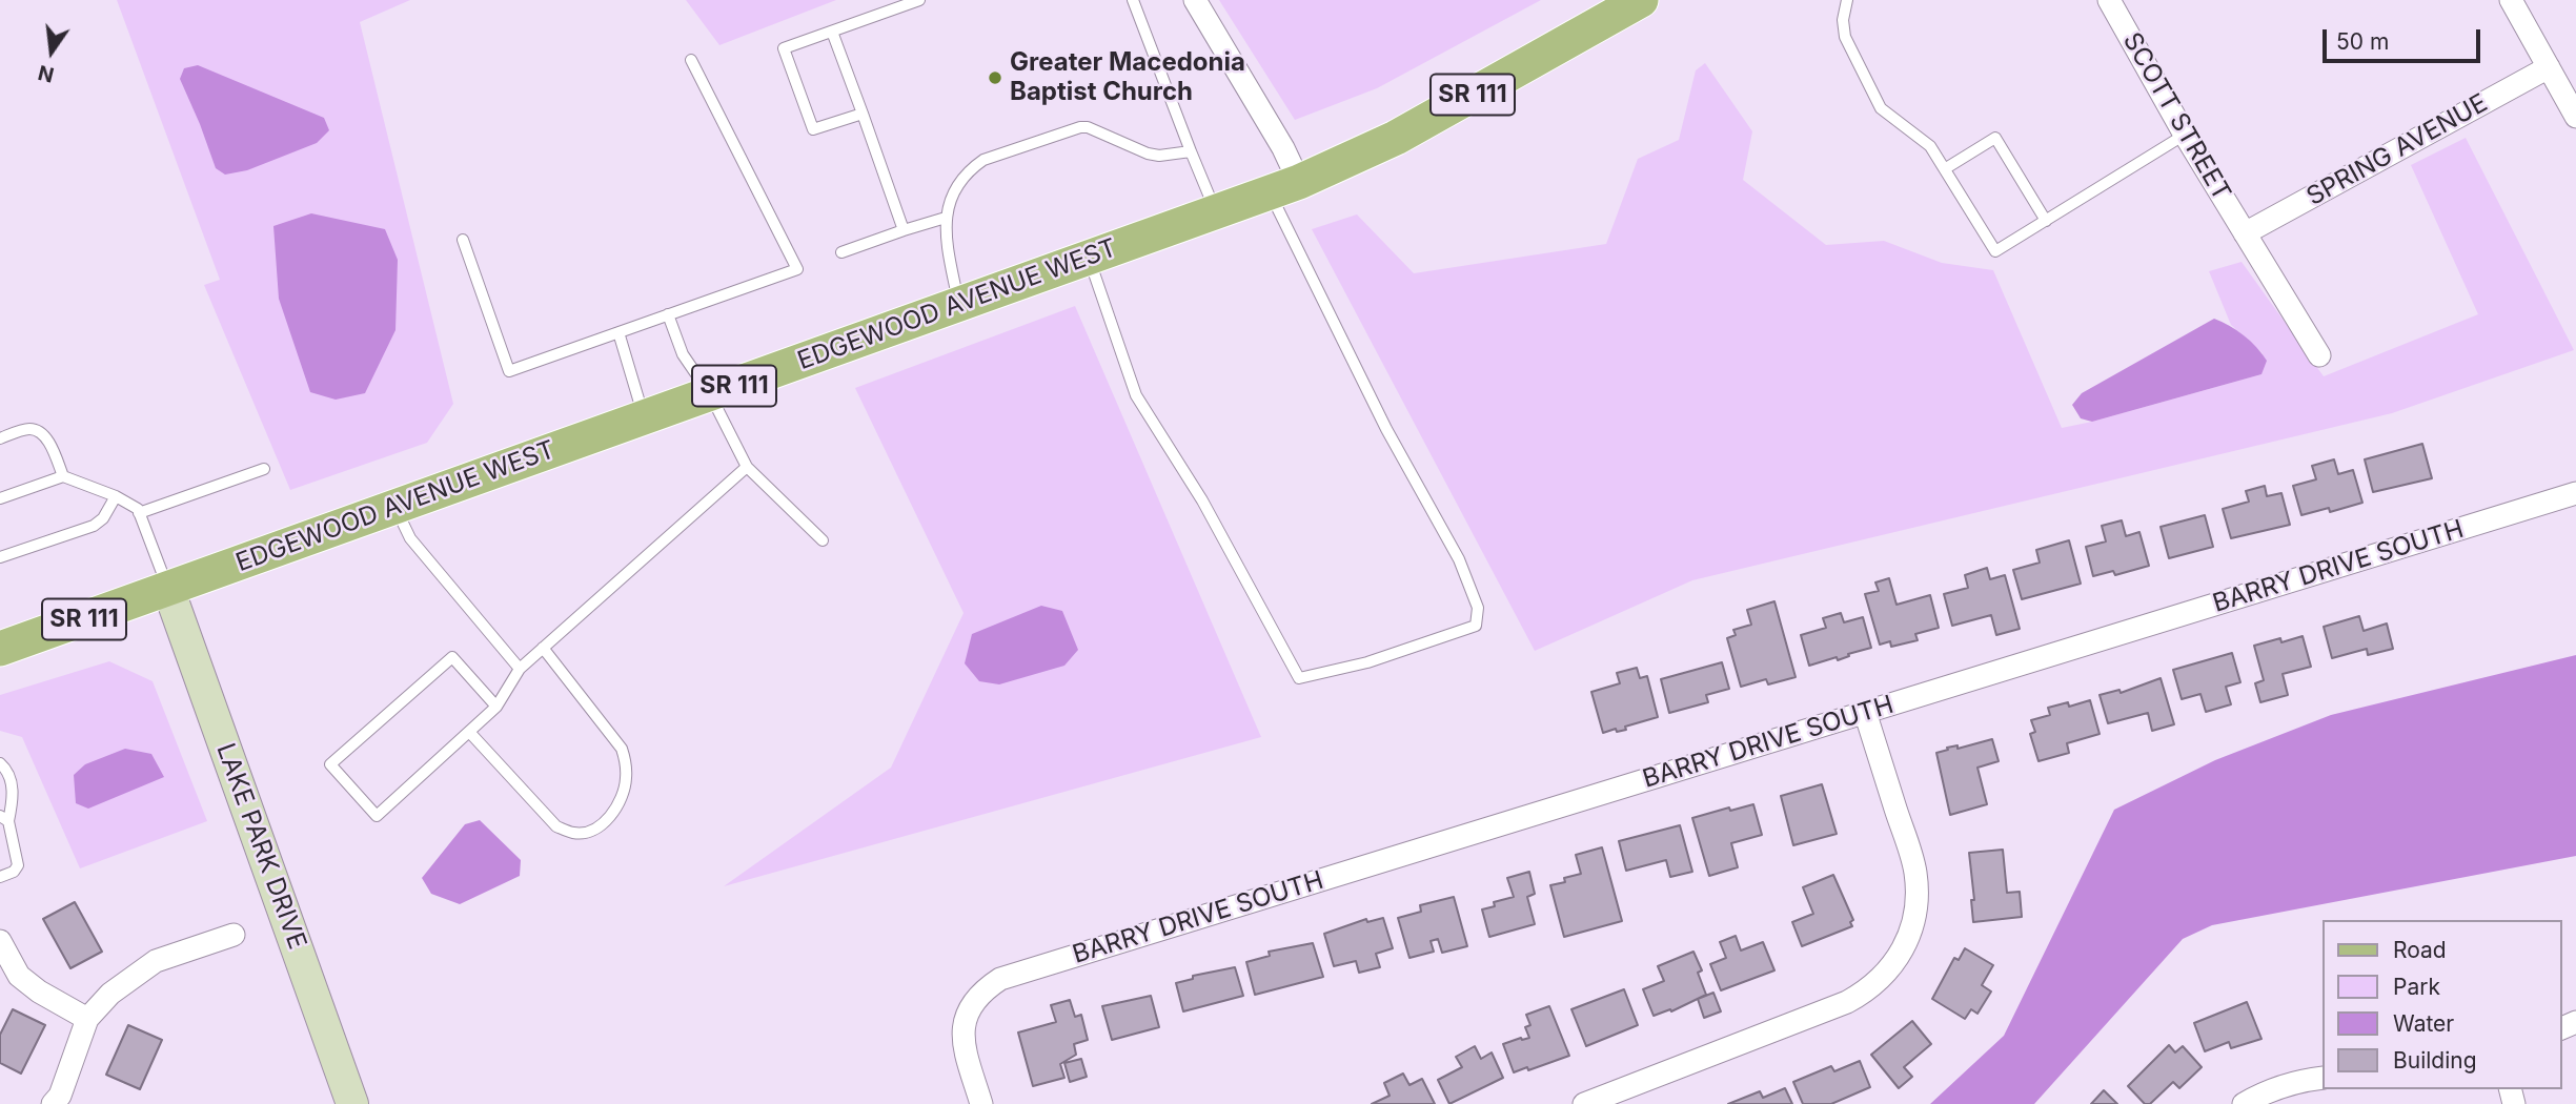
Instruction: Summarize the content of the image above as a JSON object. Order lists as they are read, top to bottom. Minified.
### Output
{"streets":{"main road":["SR 111","EDGEWOOD AVENUE WEST"],"street":["SCOTT STREET","SPRING AVENUE","BARRY DRIVE SOUTH","LAKE PARK DRIVE"]},"crossings":[["SCOTT STREET","SPRING AVENUE"],["EDGEWOOD AVENUE WEST","LAKE PARK DRIVE"]],"places":["Greater Macedonia Baptist Church"],"legend":["Road","Park","Water","Building"],"scale_bar":"50 m","north":"bottom"}
